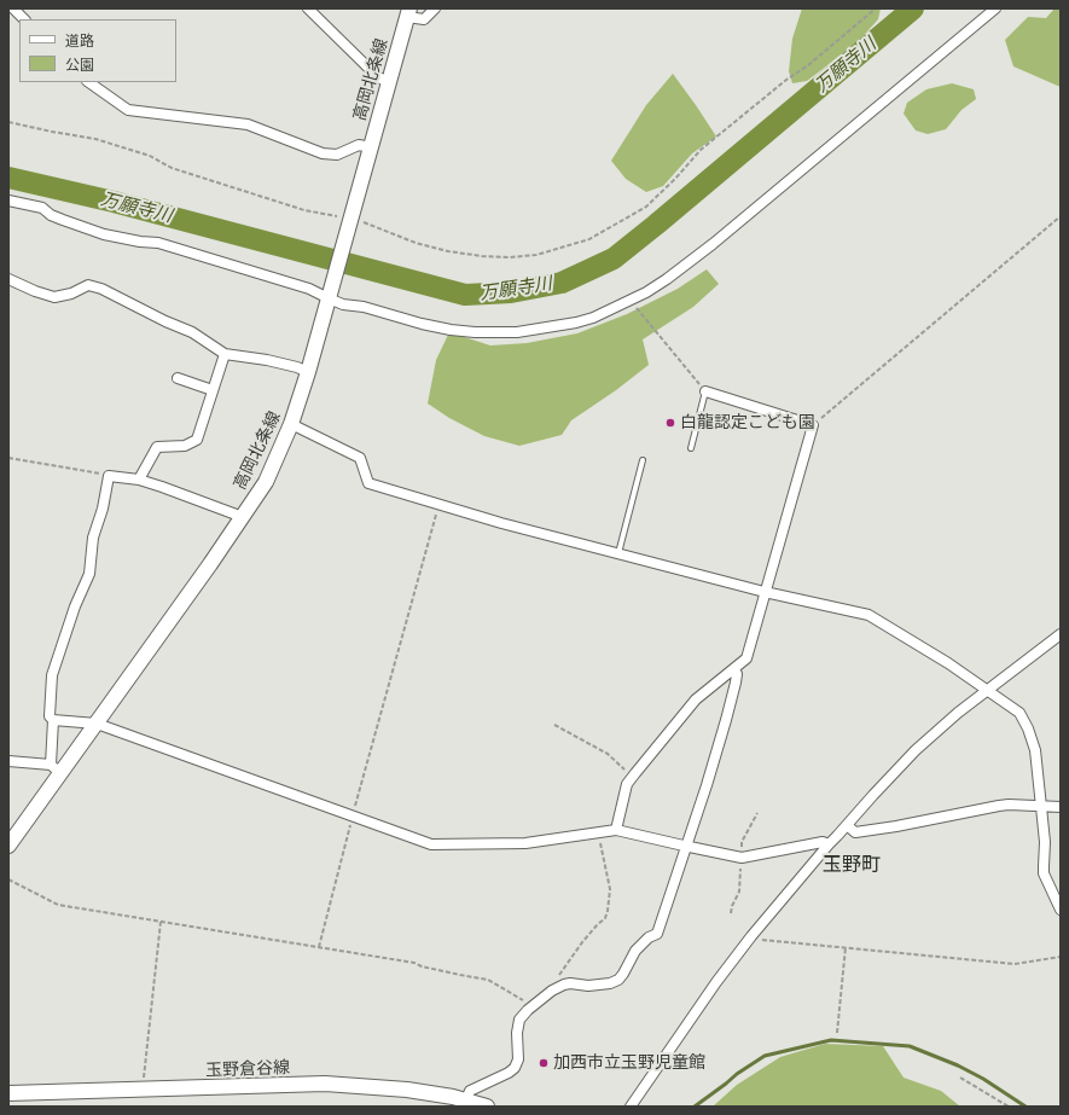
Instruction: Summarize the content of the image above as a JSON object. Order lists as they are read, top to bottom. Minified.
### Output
{"streets":{"main road":["高岡北条線","玉野倉谷線"]},"districts":["玉野町"],"water":["万願寺川"],"places":["白龍認定こども園","加西市立玉野児童館"],"legend":["道路","公園"]}
